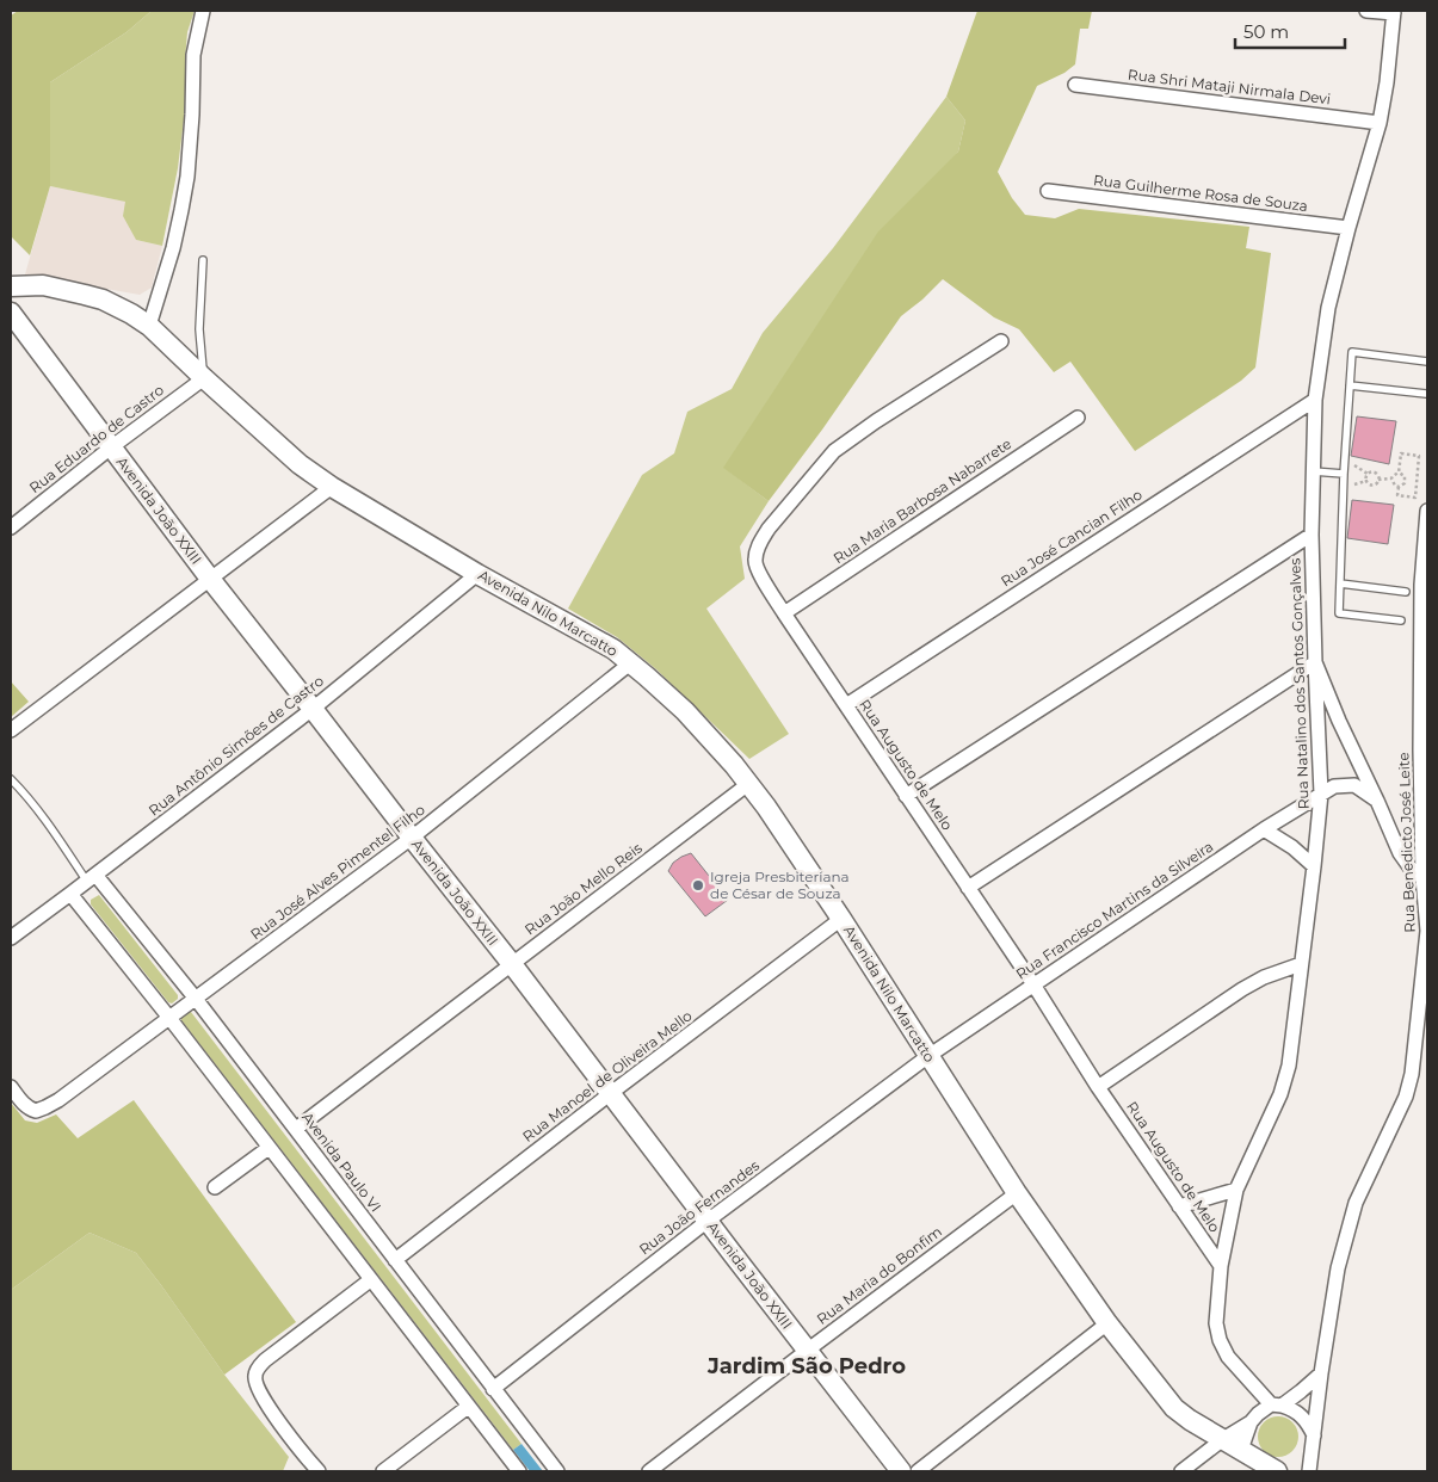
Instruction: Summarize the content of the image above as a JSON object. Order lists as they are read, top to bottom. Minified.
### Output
{"streets":{"street":["Rua Shri Mataji Nirmala Devi","Rua Guilherme Rosa de Souza","Rua Eduardo de Castro","Rua Maria Barbosa Nabarrete","Avenida João XXIII","Rua José Cancian Filho","Avenida Nilo Marcatto","Rua Natalino dos Santos Gonçalves","Rua Antônio Simões de Castro","Rua Augusto de Melo","Rua Benedicto José Leite","Rua José Alves Pimentel Filho","Rua João Mello Reis","Rua Francisco Martins da Silveira","Rua Manoel de Oliveira Mello","Avenida Paulo VI","Rua João Fernandes","Rua Maria do Bonfim"]},"crossings":[["Rua Shri Mataji Nirmala Devi","Rua Natalino dos Santos Gonçalves"],["Rua Guilherme Rosa de Souza","Rua Natalino dos Santos Gonçalves"],["Rua Eduardo de Castro","Avenida João XXIII"],["Rua Eduardo de Castro","Avenida Nilo Marcatto"],["Rua Maria Barbosa Nabarrete","Rua Augusto de Melo"],["Avenida João XXIII","Rua Antônio Simões de Castro"],["Avenida João XXIII","Rua José Alves Pimentel Filho"],["Avenida João XXIII","Rua João Mello Reis"],["Avenida João XXIII","Rua Manoel de Oliveira Mello"],["Avenida João XXIII","Rua João Fernandes"],["Avenida João XXIII","Rua Maria do Bonfim"],["Rua José Cancian Filho","Rua Natalino dos Santos Gonçalves"],["Rua José Cancian Filho","Rua Augusto de Melo"],["Avenida Nilo Marcatto","Rua Antônio Simões de Castro"],["Avenida Nilo Marcatto","Rua José Alves Pimentel Filho"],["Avenida Nilo Marcatto","Rua João Mello Reis"],["Avenida Nilo Marcatto","Rua Francisco Martins da Silveira"],["Avenida Nilo Marcatto","Rua Manoel de Oliveira Mello"],["Avenida Nilo Marcatto","Rua João Fernandes"],["Avenida Nilo Marcatto","Rua Maria do Bonfim"],["Rua Natalino dos Santos Gonçalves","Rua Augusto de Melo"],["Rua Natalino dos Santos Gonçalves","Rua Benedicto José Leite"],["Rua Natalino dos Santos Gonçalves","Rua Francisco Martins da Silveira"],["Rua Antônio Simões de Castro","Avenida Paulo VI"],["Rua Augusto de Melo","Rua Francisco Martins da Silveira"],["Rua José Alves Pimentel Filho","Avenida Paulo VI"],["Rua João Mello Reis","Avenida Paulo VI"],["Rua Francisco Martins da Silveira","Rua João Fernandes"],["Rua Manoel de Oliveira Mello","Avenida Paulo VI"],["Avenida Paulo VI","Rua João Fernandes"]],"districts":["Jardim São Pedro"],"places":["Igreja Presbiteriana de César de Souza"],"scale_bar":"50 m"}
